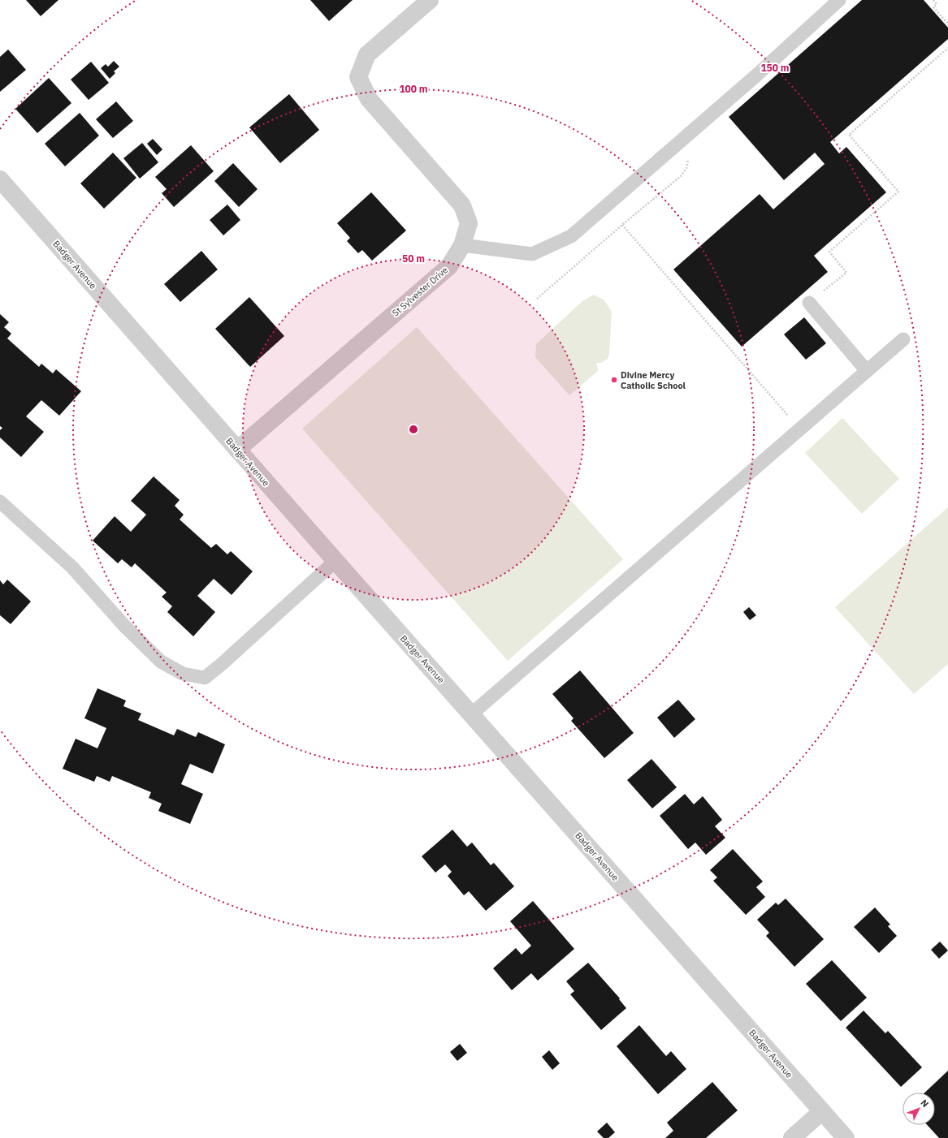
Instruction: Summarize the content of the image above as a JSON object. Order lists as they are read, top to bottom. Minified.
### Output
{"streets":{"street":["Badger Avenue","St Sylvester Drive"]},"crossings":[["Badger Avenue","St Sylvester Drive"]],"places":["Divine Mercy Catholic School"],"north":"top right","rings":["150 m","100 m","50 m"]}
